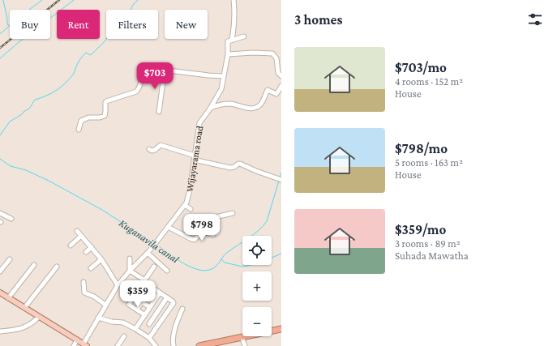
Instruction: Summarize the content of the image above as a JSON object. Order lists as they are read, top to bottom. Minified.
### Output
{"streets":{"street":["Wijayarama road"]},"water":["Kuganavila canal"],"page":{"heading":"3 homes","chip":["Buy","Rent","Filters","New"],"list":[{"name":"$703/mo","note":"4 rooms · 152 m² · House"},{"name":"$798/mo","note":"5 rooms · 163 m² · House"},{"name":"$359/mo","note":"3 rooms · 89 m² · Suhada Mawatha"}],"price":["$703","$798","$359"],"map_buttons":["+","−"]}}
